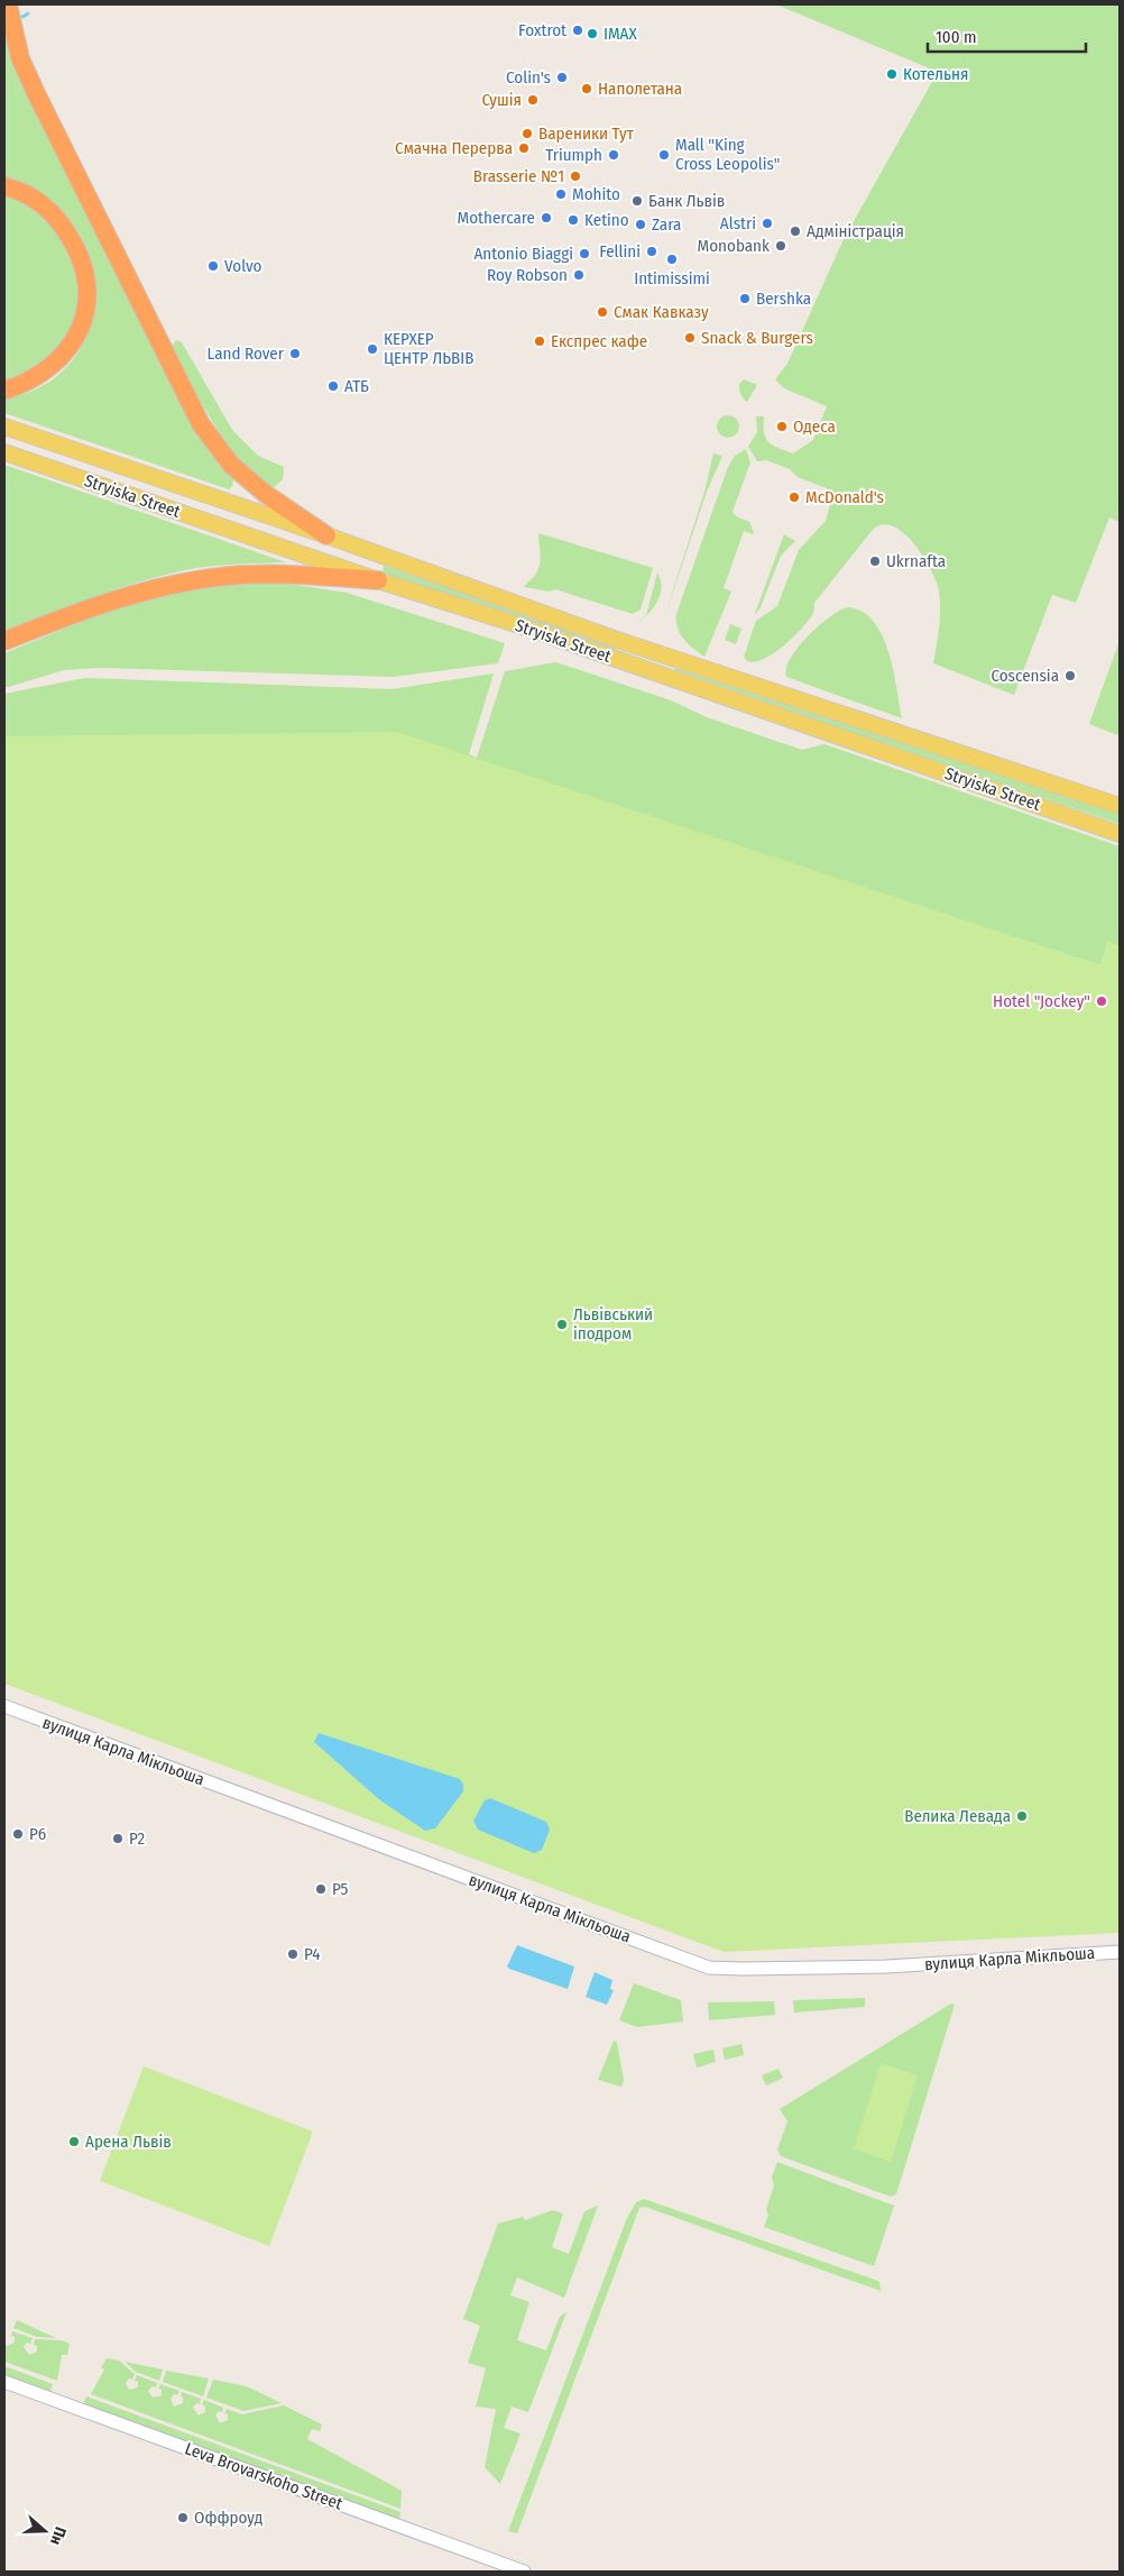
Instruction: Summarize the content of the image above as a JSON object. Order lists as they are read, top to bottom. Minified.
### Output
{"streets":{"main road":["Stryiska Street"],"street":["вулиця Карла Мікльоша","Leva Brovarskoho Street"]},"places":["Foxtrot","IMAX","Котельня","Colin's","Наполетана","Сушія","Вареники Тут","Смачна Перерва","Triumph","Mall \"King Cross Leopolis\"","Brasserie №1","Mohito","Банк Львів","Mothercare","Ketino","Alstri","Zara","Адміністрація","Monobank","Fellini","Antonio Biaggi","Intimissimi","Volvo","Roy Robson","Bershka","Смак Кавказу","Snack & Burgers","Експрес кафе","КЕРХЕР ЦЕНТР ЛЬВІВ","Land Rover","АТБ","Одеса","McDonald's","Ukrnafta","Coscensia","Hotel \"Jockey\"","Львівський іподром","Велика Левада","P6","P2","P5","P4","Арена Львів","Оффроуд"],"scale_bar":"100 m","north":"right"}
